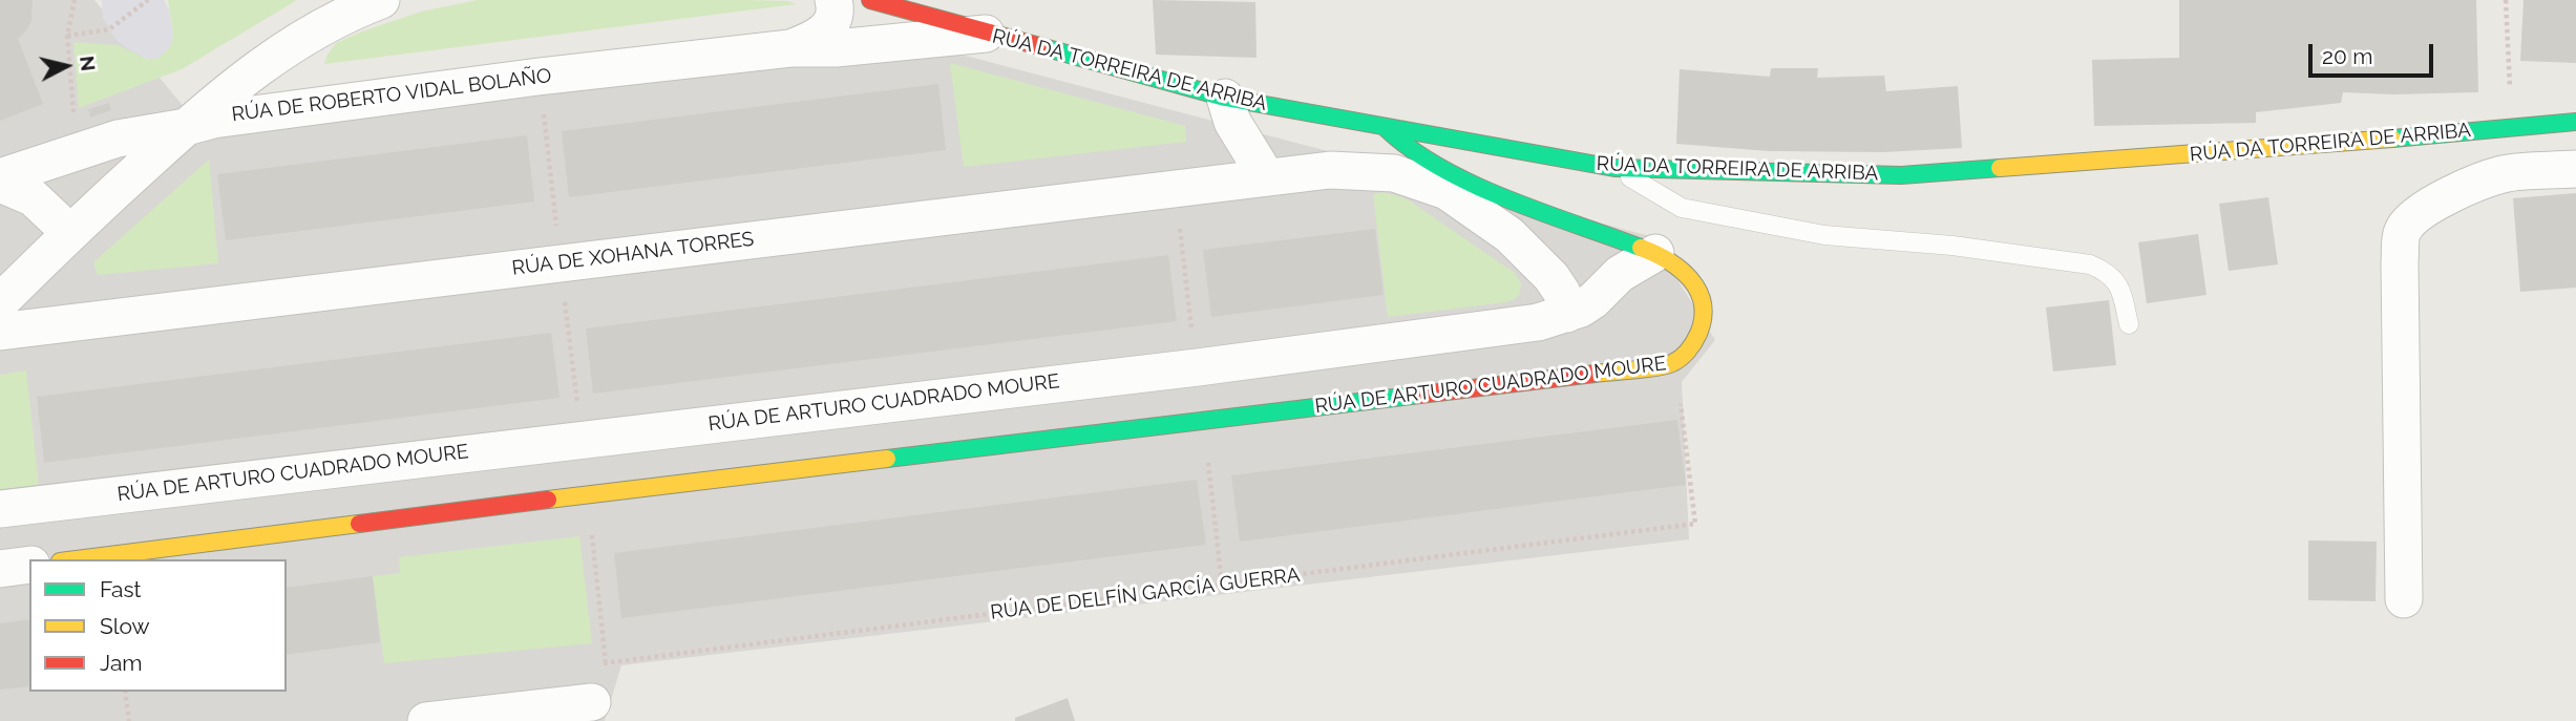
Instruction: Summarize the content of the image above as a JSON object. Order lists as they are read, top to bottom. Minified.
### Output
{"streets":{"street":["RÚA DA TORREIRA DE ARRIBA","RÚA DE ROBERTO VIDAL BOLAÑO","RÚA DE XOHANA TORRES","RÚA DE ARTURO CUADRADO MOURE"],"path":["RÚA DE DELFÍN GARCÍA GUERRA"]},"crossings":[["RÚA DA TORREIRA DE ARRIBA","RÚA DE ROBERTO VIDAL BOLAÑO"],["RÚA DE XOHANA TORRES","RÚA DE ARTURO CUADRADO MOURE"]],"legend":["Fast","Slow","Jam"],"scale_bar":"20 m","north":"right"}
